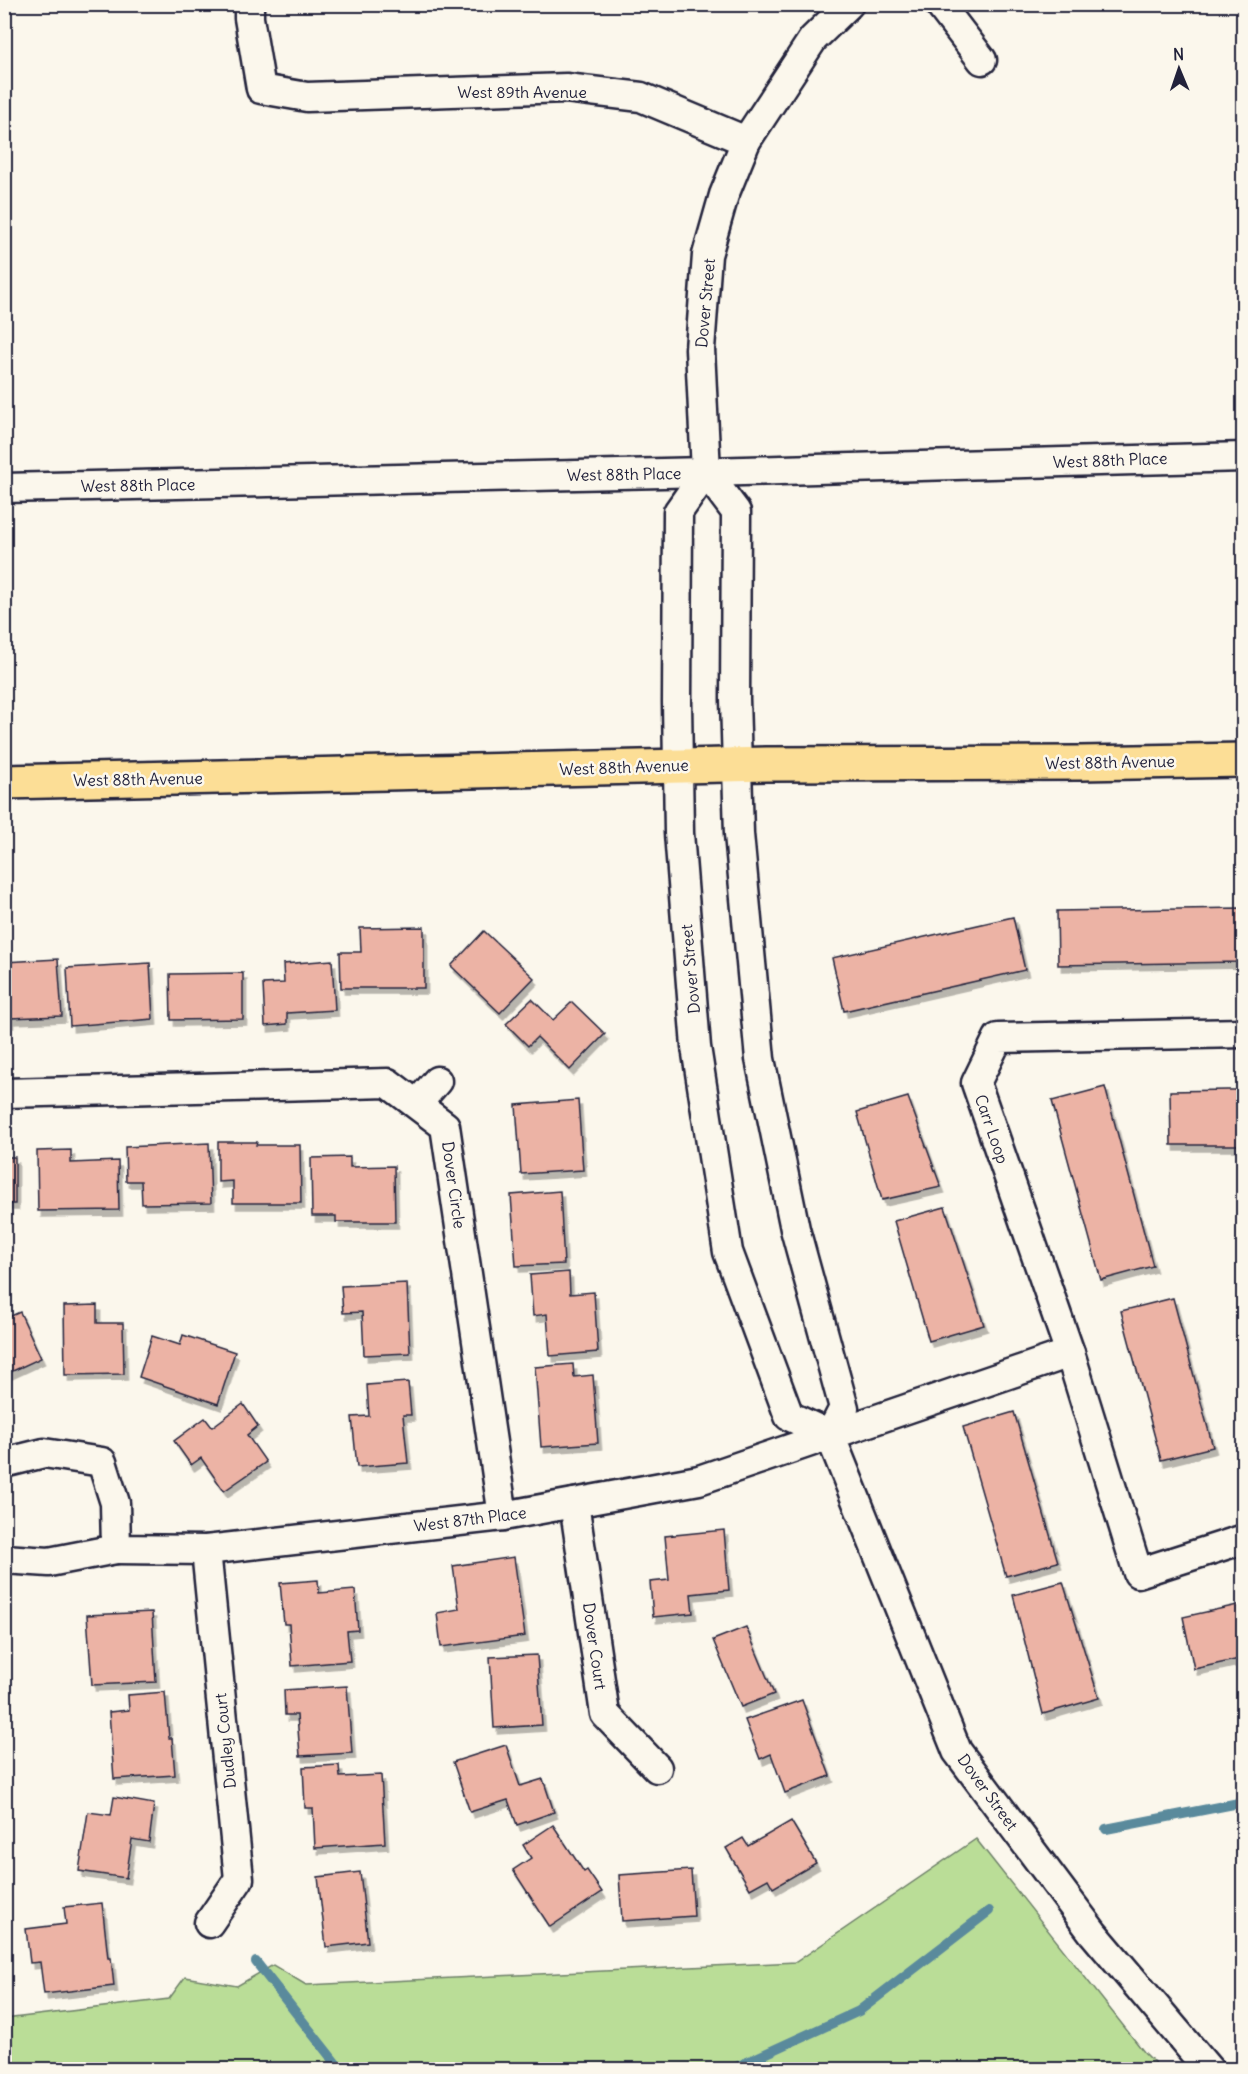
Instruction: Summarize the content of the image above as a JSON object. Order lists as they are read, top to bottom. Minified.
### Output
{"streets":{"main road":["West 88th Avenue"],"street":["West 89th Avenue","Dover Street","West 88th Place","Carr Loop","Dover Circle","West 87th Place","Dover Court","Dudley Court"]},"crossings":[["West 89th Avenue","Dover Street"],["Dover Street","West 88th Place"],["Dover Street","West 88th Avenue"],["Dover Street","West 87th Place"],["Dover Circle","West 87th Place"],["West 87th Place","Dover Court"],["West 87th Place","Dudley Court"]],"north":"top"}
